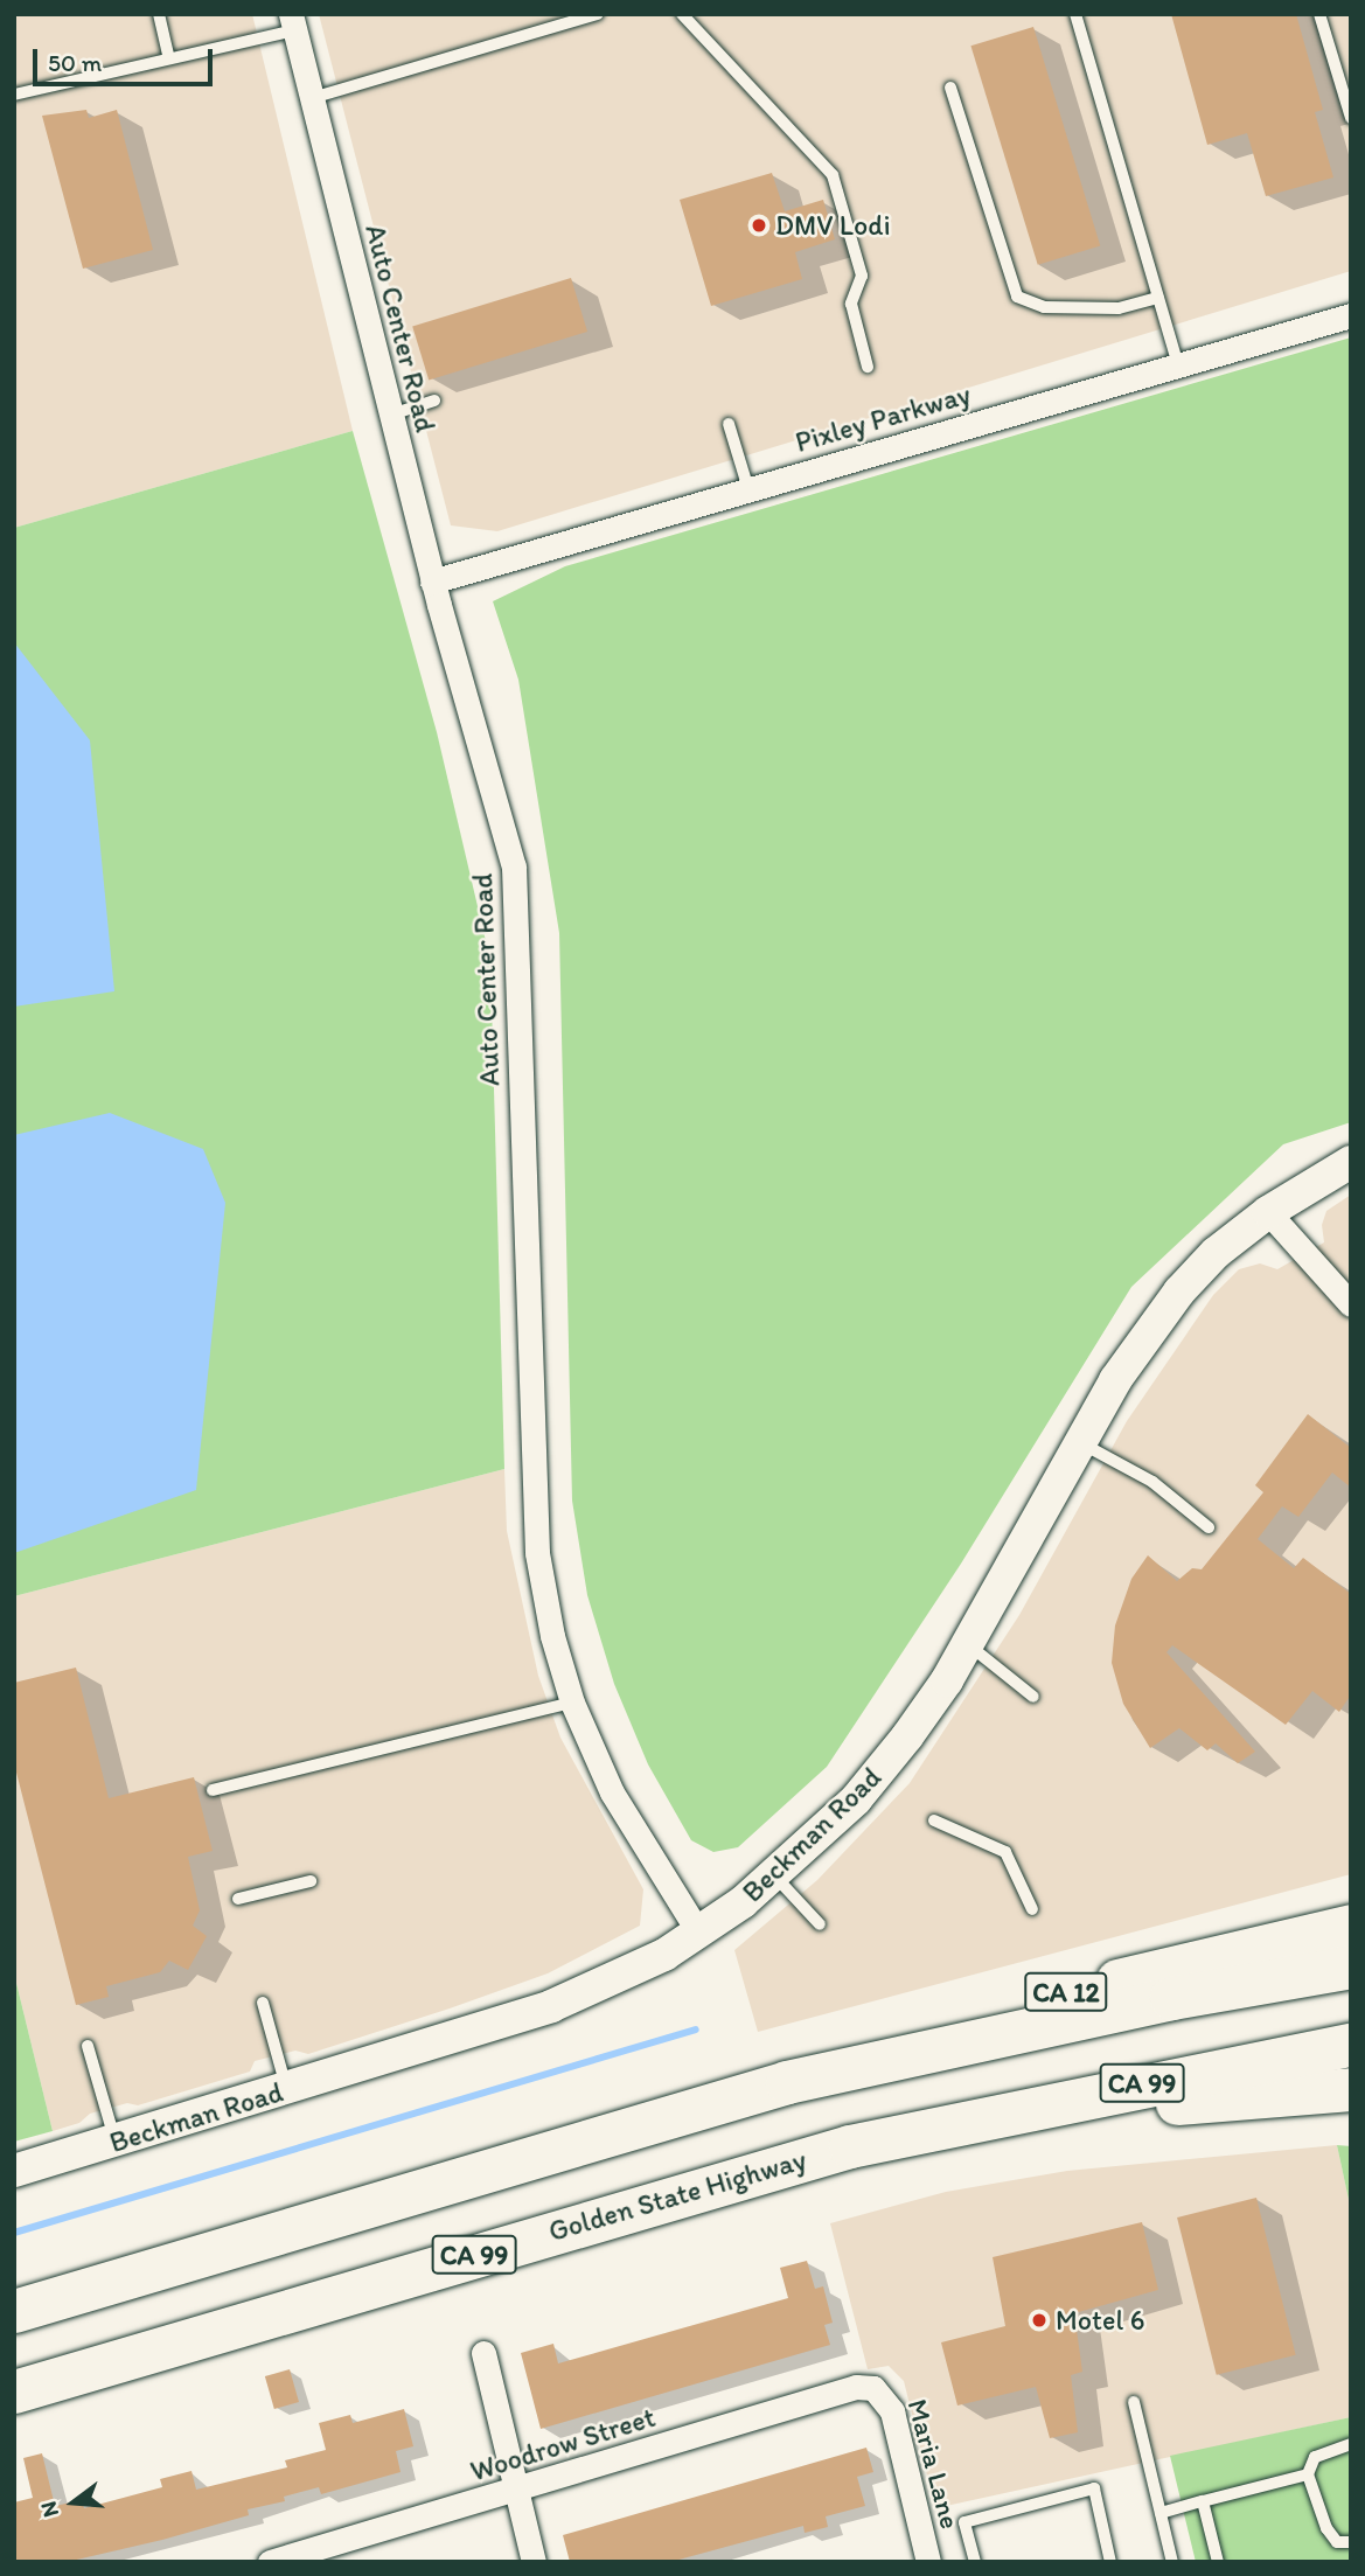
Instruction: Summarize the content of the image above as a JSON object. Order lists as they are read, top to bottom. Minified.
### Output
{"streets":{"highway":["CA 12","CA 99","Golden State Highway"],"street":["Auto Center Road","Pixley Parkway","Beckman Road","Woodrow Street","Maria Lane"]},"crossings":[["Auto Center Road","Pixley Parkway"],["Auto Center Road","Beckman Road"],["Woodrow Street","Maria Lane"]],"places":["DMV Lodi","Motel 6"],"scale_bar":"50 m","north":"left"}
